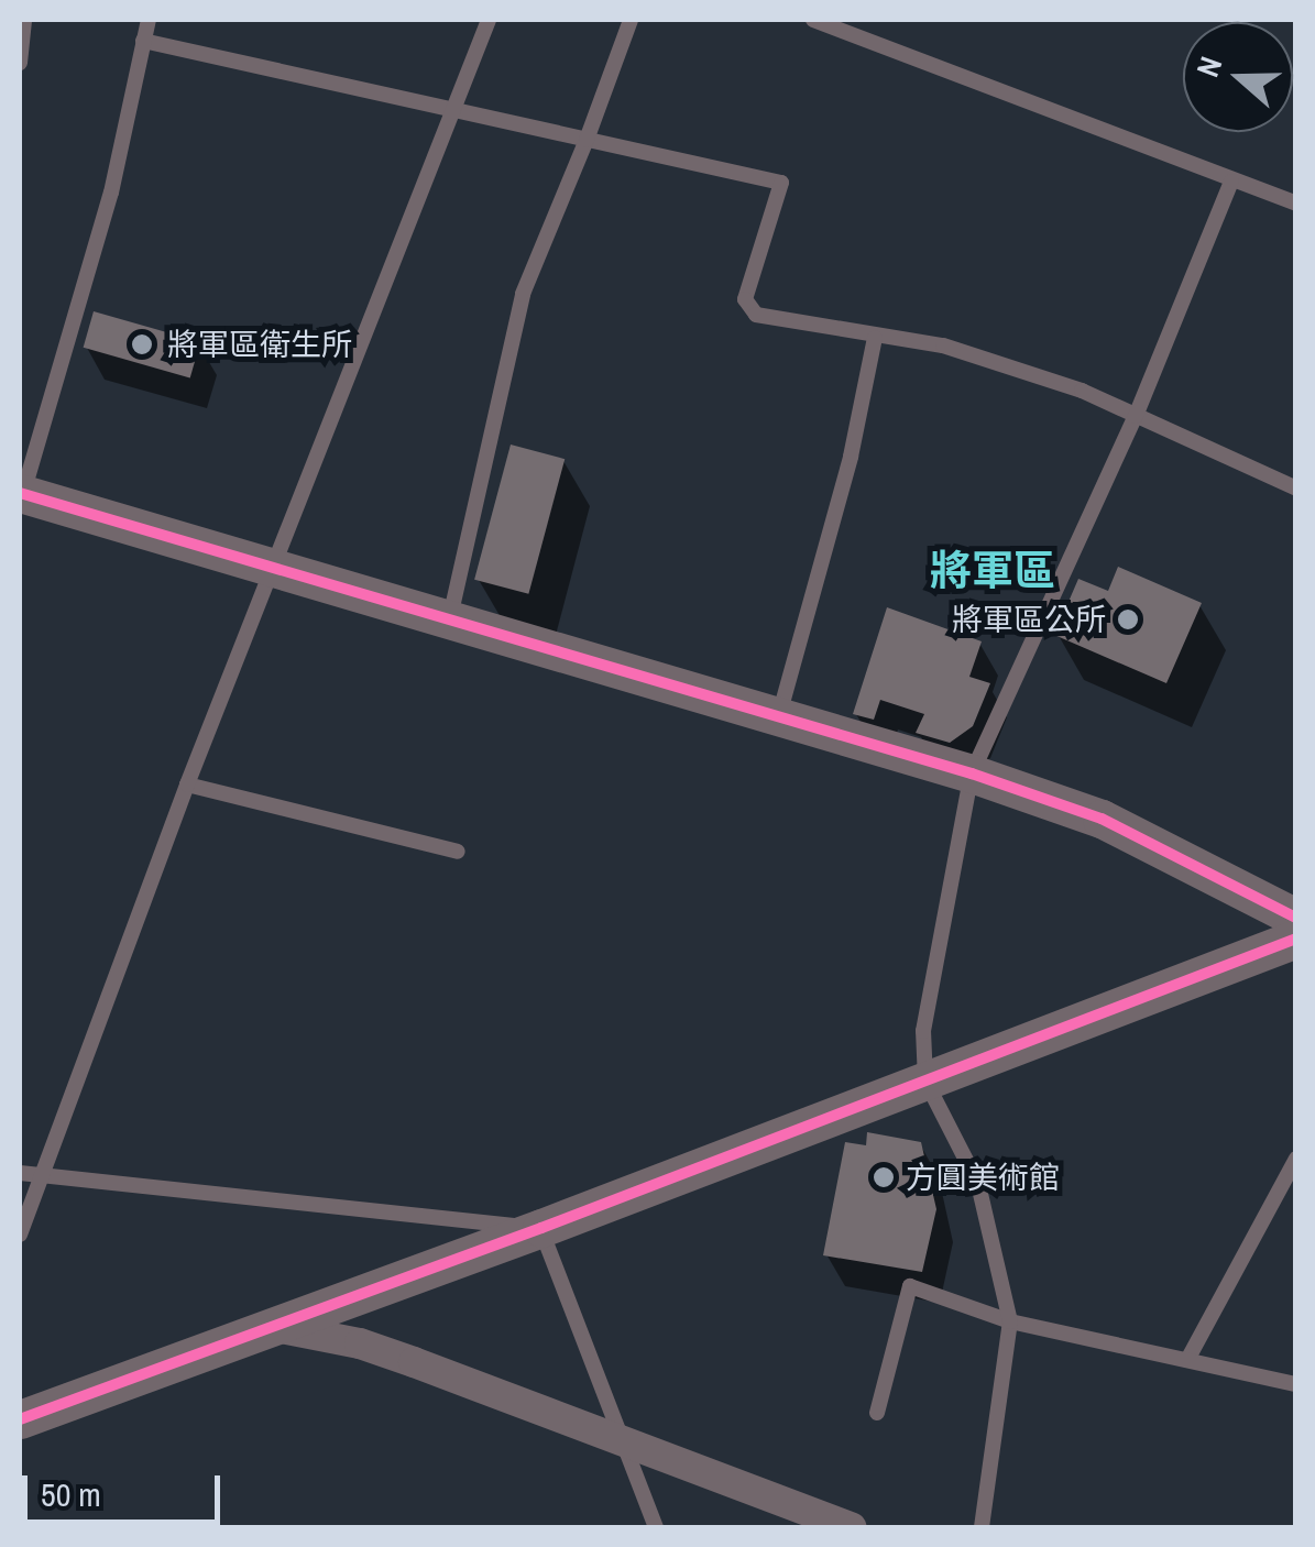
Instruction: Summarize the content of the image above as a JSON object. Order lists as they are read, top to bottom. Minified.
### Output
{"districts":["將軍區"],"places":["將軍區衛生所","將軍區公所","方圓美術館"],"scale_bar":"50 m","north":"left"}
